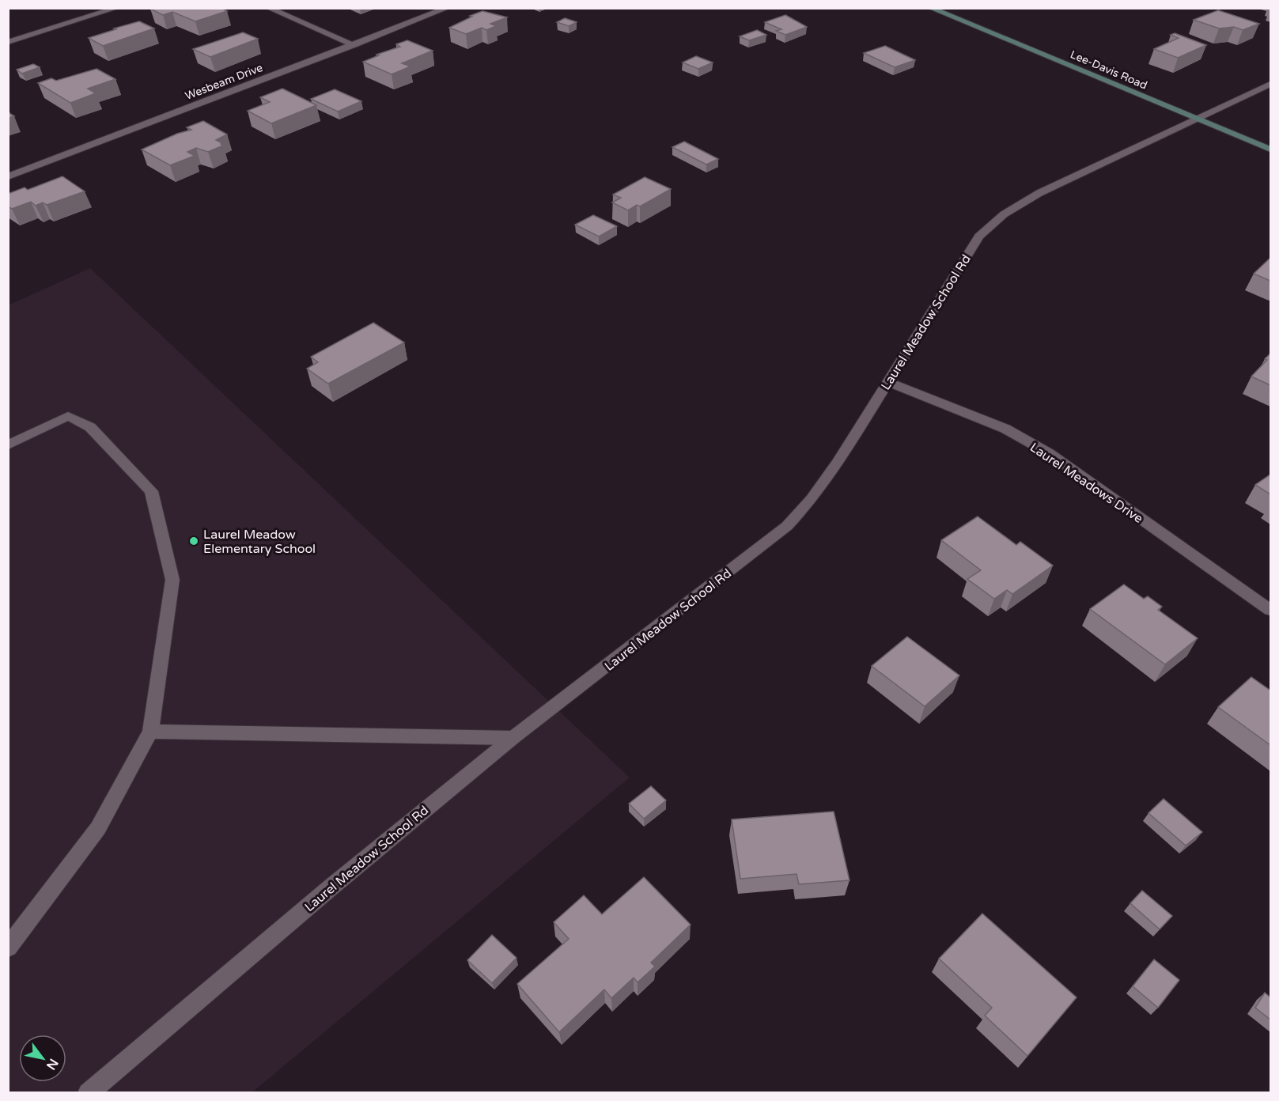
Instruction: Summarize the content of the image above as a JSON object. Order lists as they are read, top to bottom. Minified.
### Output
{"streets":{"main road":["Lee-Davis Road"],"street":["Wesbeam Drive","Laurel Meadow School Rd","Laurel Meadows Drive"]},"crossings":[["Lee-Davis Road","Laurel Meadow School Rd"],["Laurel Meadow School Rd","Laurel Meadows Drive"]],"places":["Laurel Meadow Elementary School"],"north":"bottom right"}
